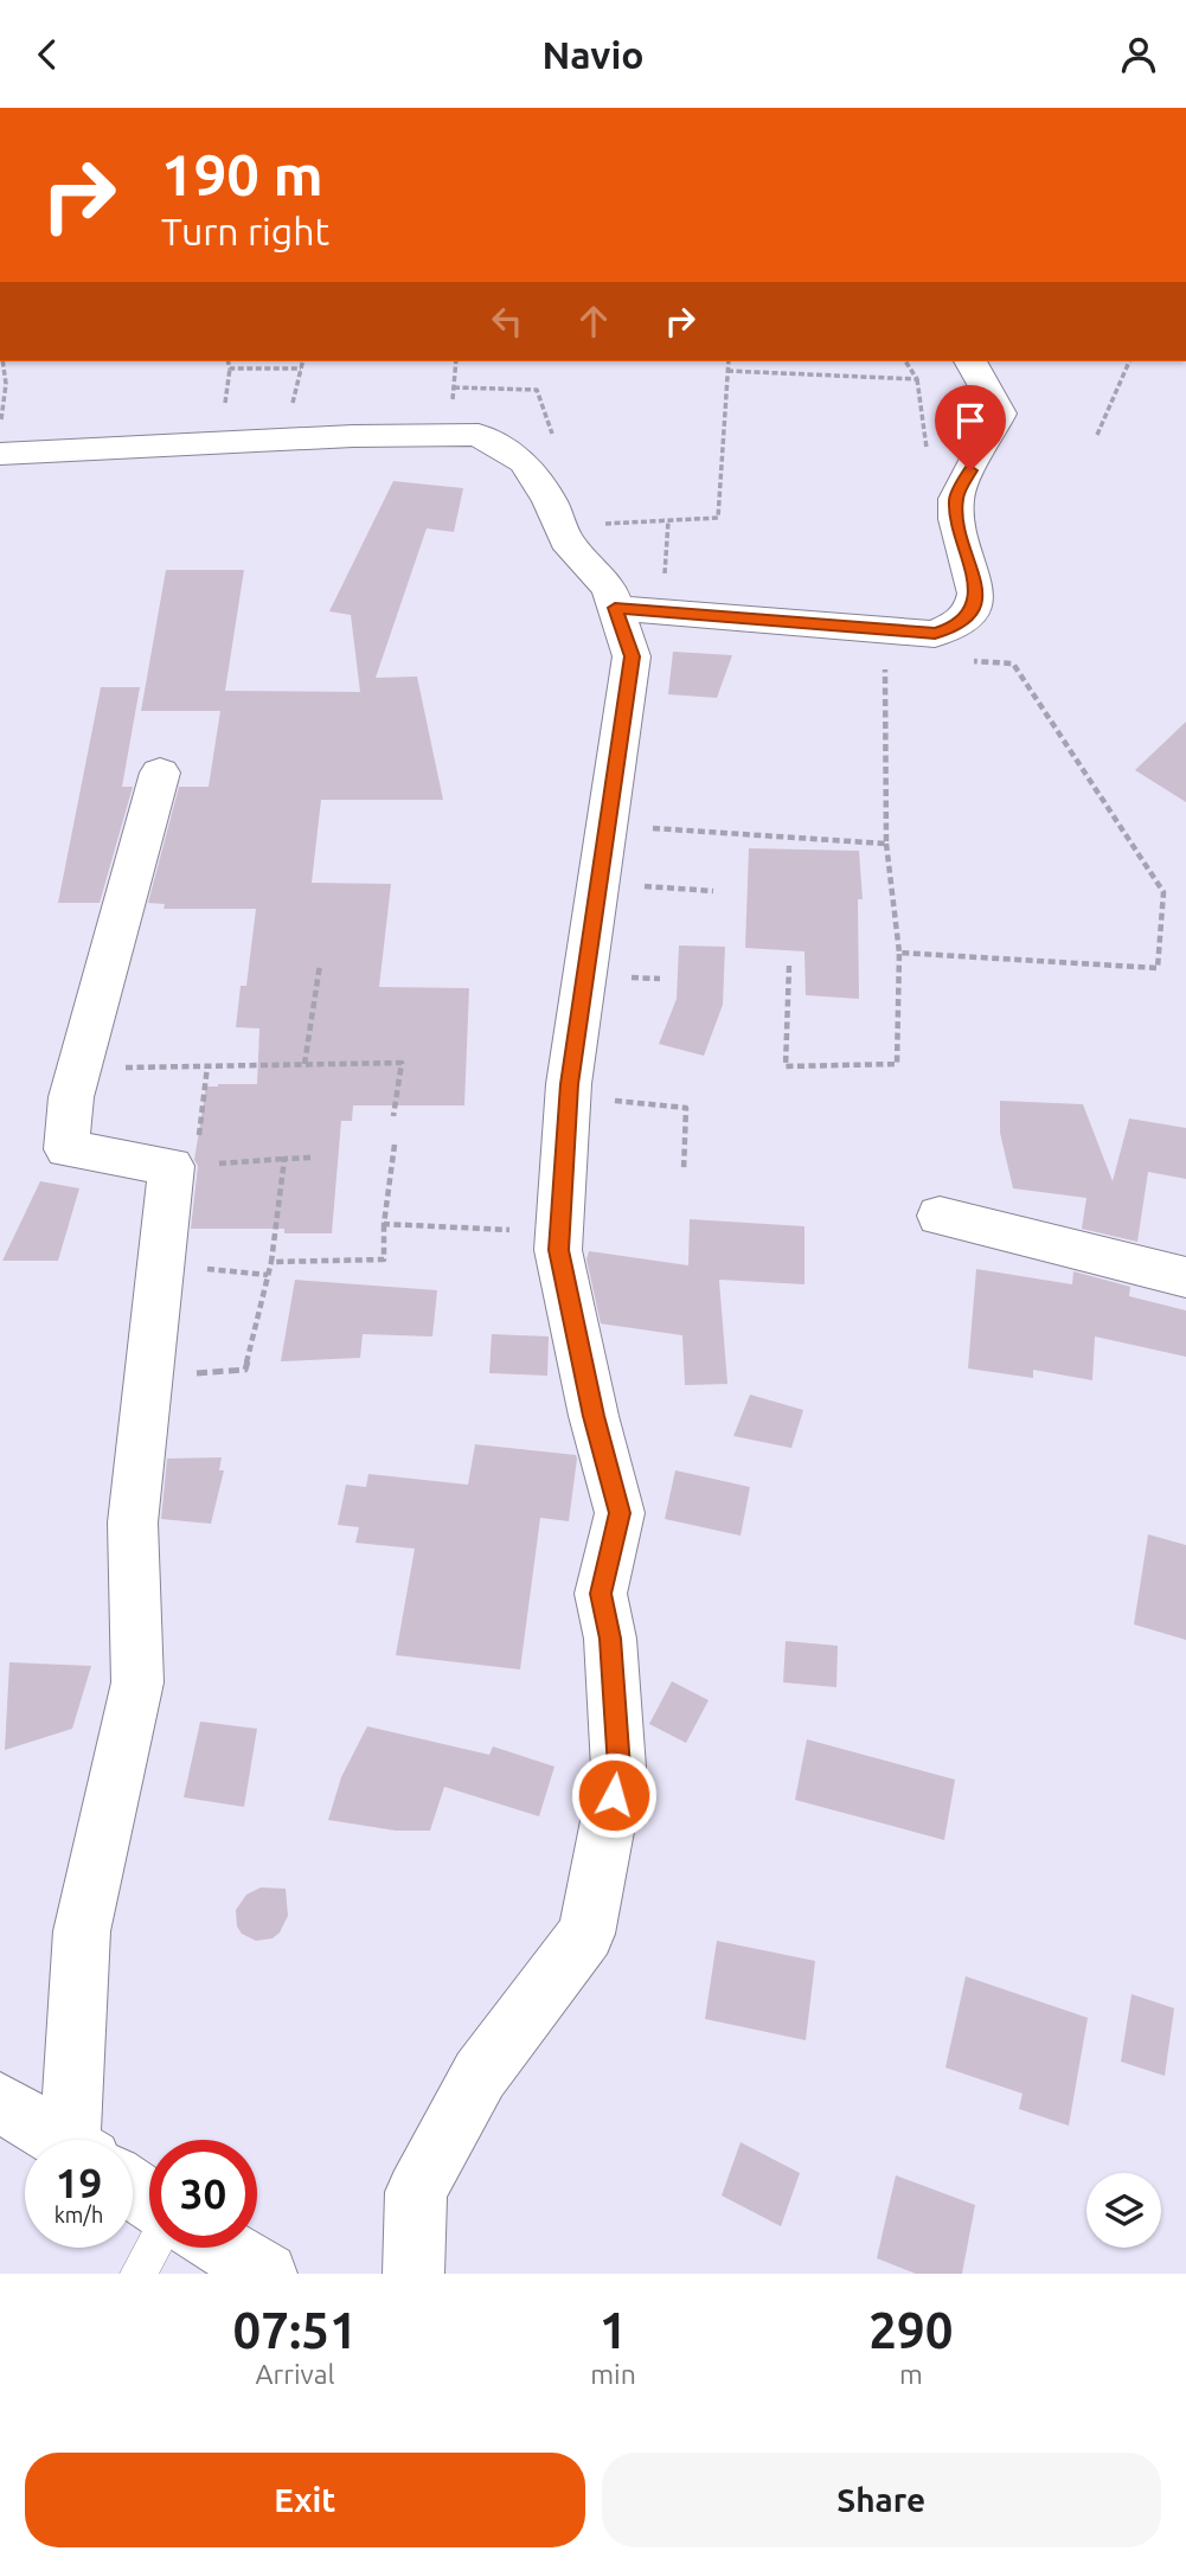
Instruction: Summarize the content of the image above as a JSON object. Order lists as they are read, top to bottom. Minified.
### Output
{"page":{"header":"Navio","turn":["190 m","Turn right"],"speed":"19 km/h","limit":"30","eta":["07:51","Arrival","1","min","290","m"],"buttons":["Exit","Share"]}}
